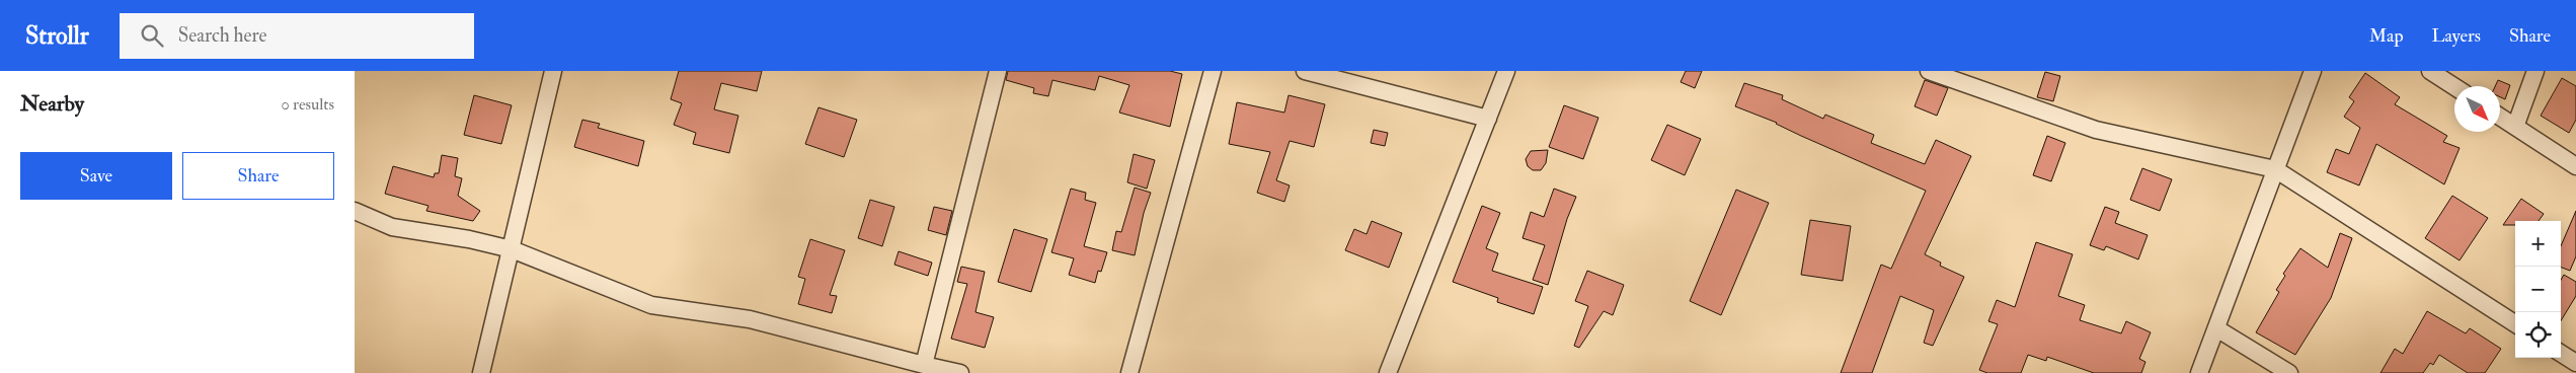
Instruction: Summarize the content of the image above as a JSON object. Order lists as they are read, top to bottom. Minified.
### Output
{"north":"bottom right","page":{"header":"Strollr","search":"Search here","nav":["Map","Layers","Share"],"heading":["Nearby","0 results"],"buttons":["Save","Share"],"map_buttons":["+","−"]}}
